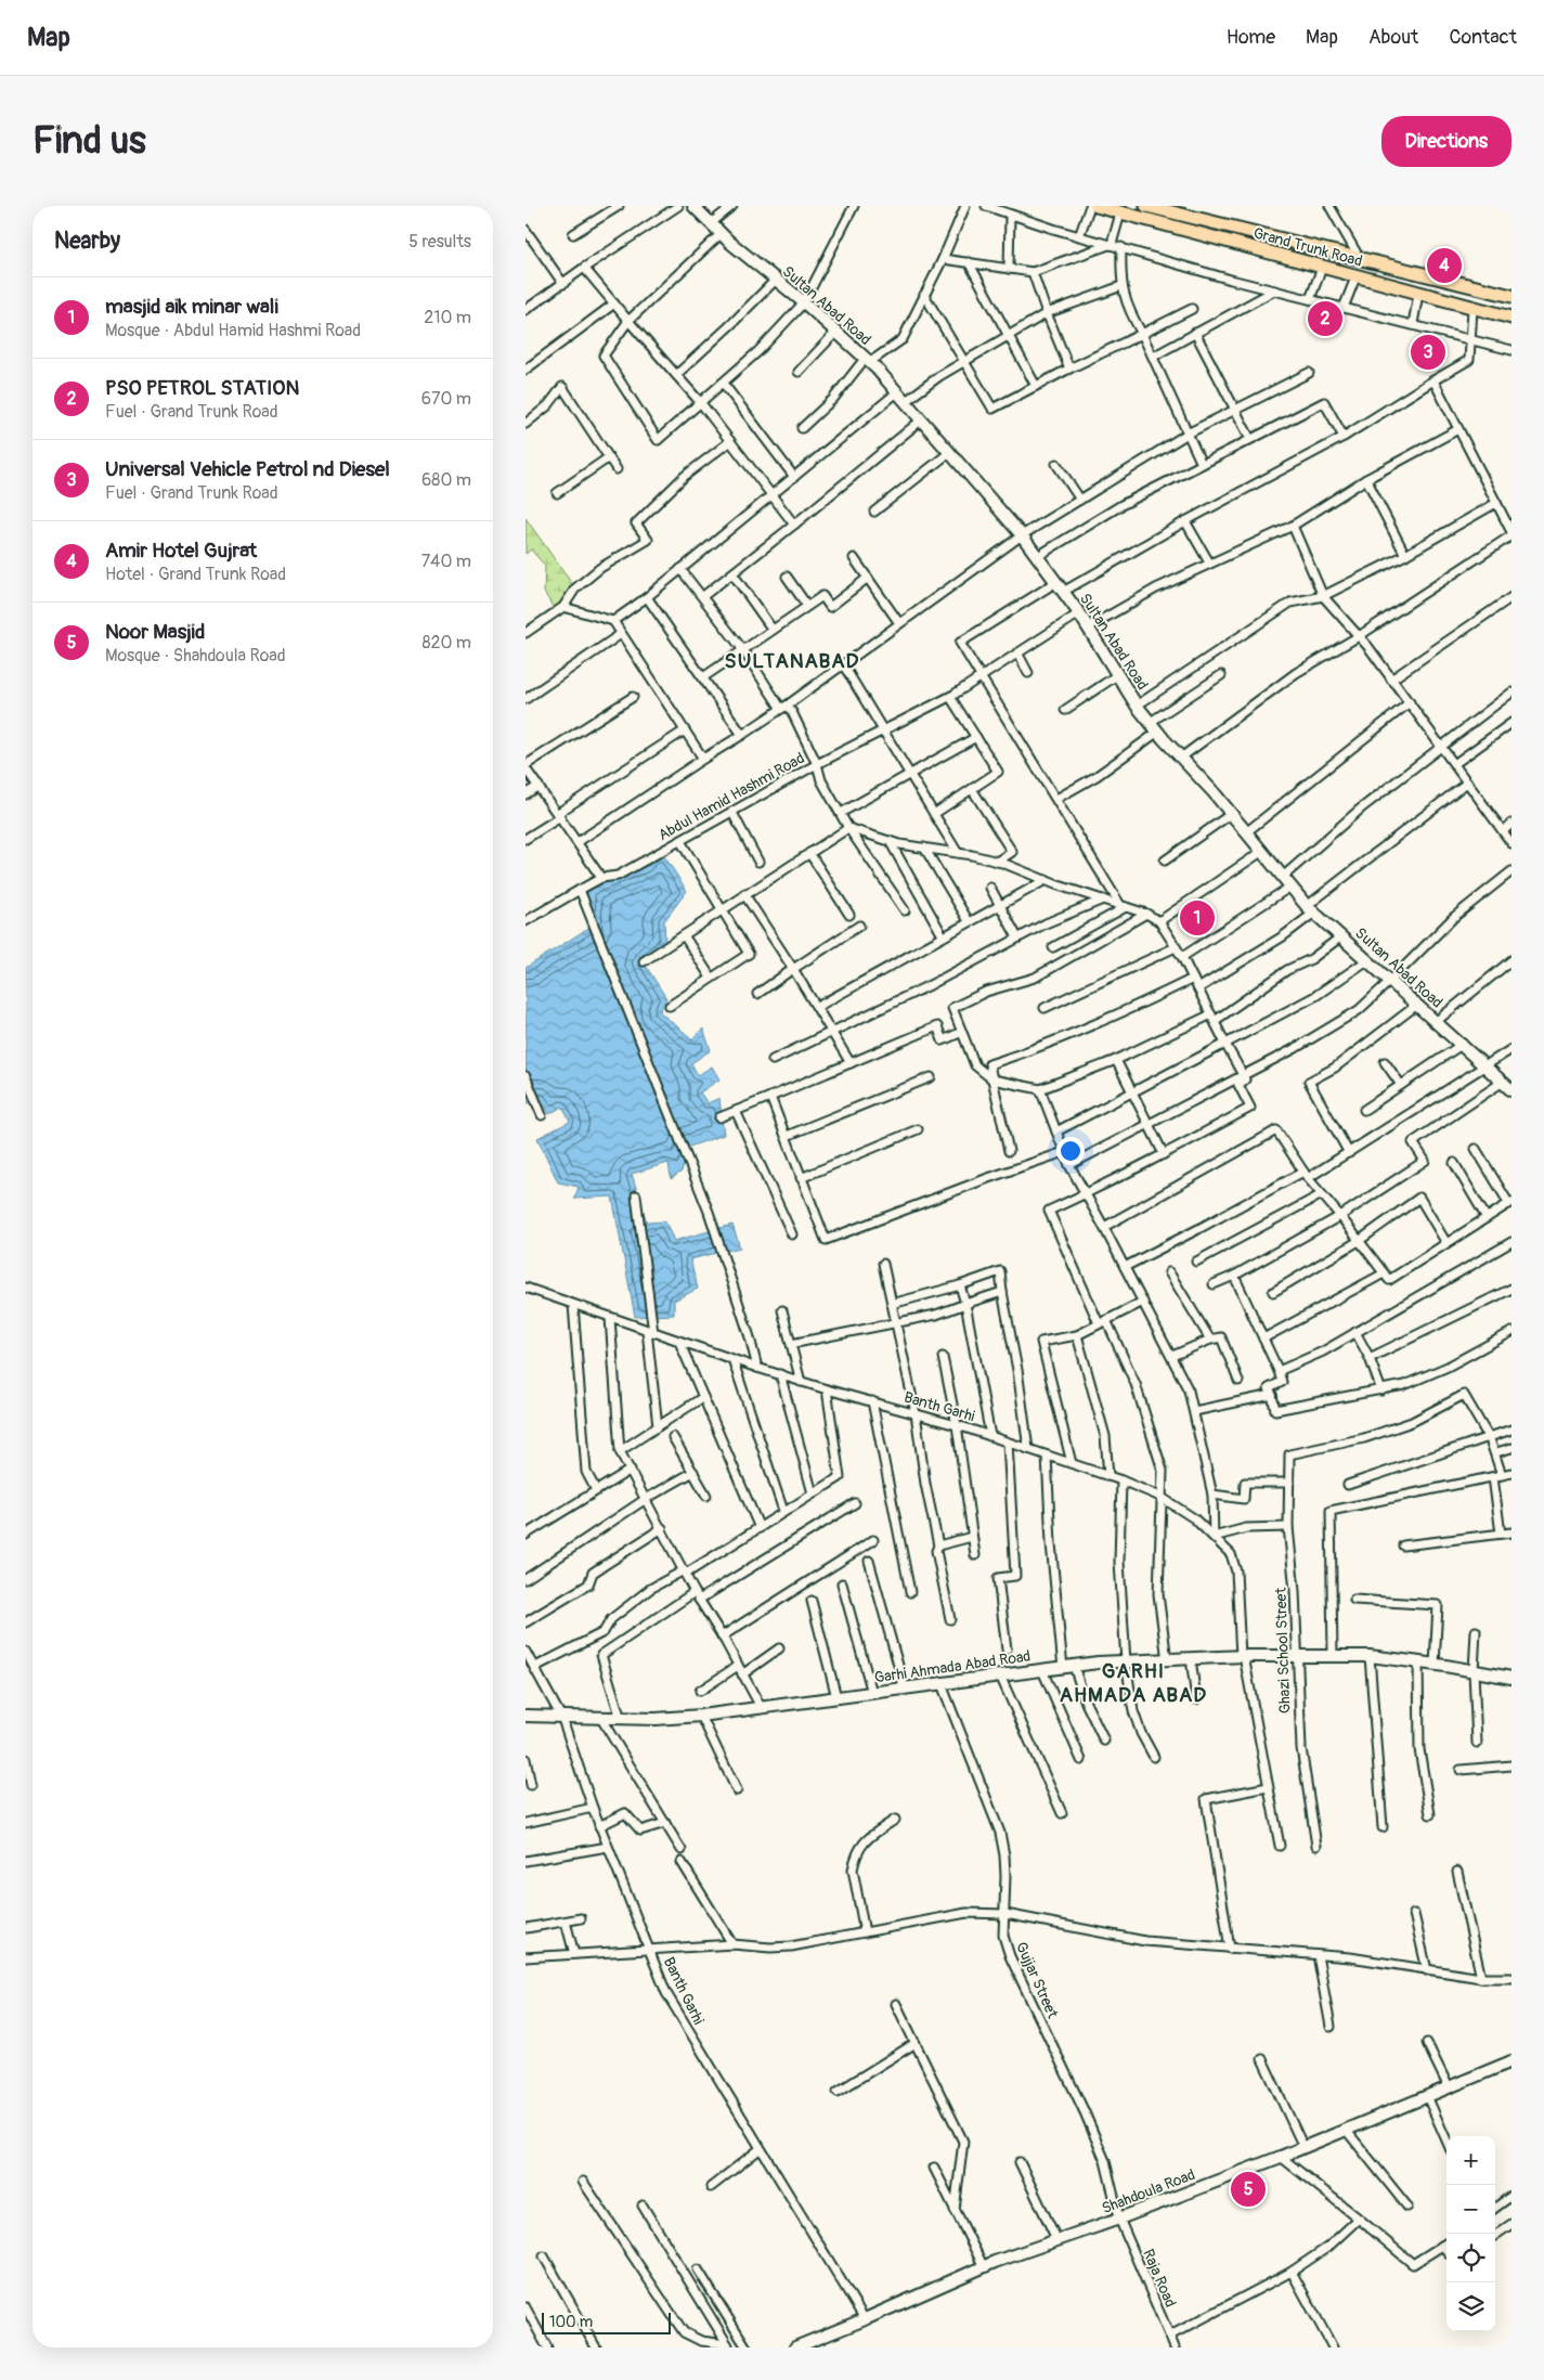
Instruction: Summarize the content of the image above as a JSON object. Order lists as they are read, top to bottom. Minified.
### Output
{"streets":{"main road":["Grand Trunk Road"],"street":["Sultan Abad Road","Abdul Hamid Hashmi Road","Banth Garhi","Ghazi School Street","Garhi Ahmada Abad Road","Gujjar Street","Shahdoula Road","Raja Road"]},"crossings":[["Banth Garhi","Garhi Ahmada Abad Road"],["Banth Garhi","Shahdoula Road"],["Ghazi School Street","Garhi Ahmada Abad Road"],["Garhi Ahmada Abad Road","Gujjar Street"],["Gujjar Street","Shahdoula Road"],["Gujjar Street","Raja Road"],["Shahdoula Road","Raja Road"]],"districts":["SULTANABAD","GARHI AHMADA ABAD"],"scale_bar":"100 m","page":{"header":"Map","nav":["Home","Map","About","Contact"],"buttons":"Directions","title":"Find us","heading":["Nearby","5 results"],"pins":["4","2","3","1","5"],"list":[{"mark":"1","name":"masjid aik minar wali","note":"Mosque · Abdul Hamid Hashmi Road","value":"210 m"},{"mark":"2","name":"PSO PETROL STATION","note":"Fuel · Grand Trunk Road","value":"670 m"},{"mark":"3","name":"Universal Vehicle Petrol nd Diesel","note":"Fuel · Grand Trunk Road","value":"680 m"},{"mark":"4","name":"Amir Hotel Gujrat","note":"Hotel · Grand Trunk Road","value":"740 m"},{"mark":"5","name":"Noor Masjid","note":"Mosque · Shahdoula Road","value":"820 m"}],"map_buttons":["+","−"],"scale":"100 m"}}
